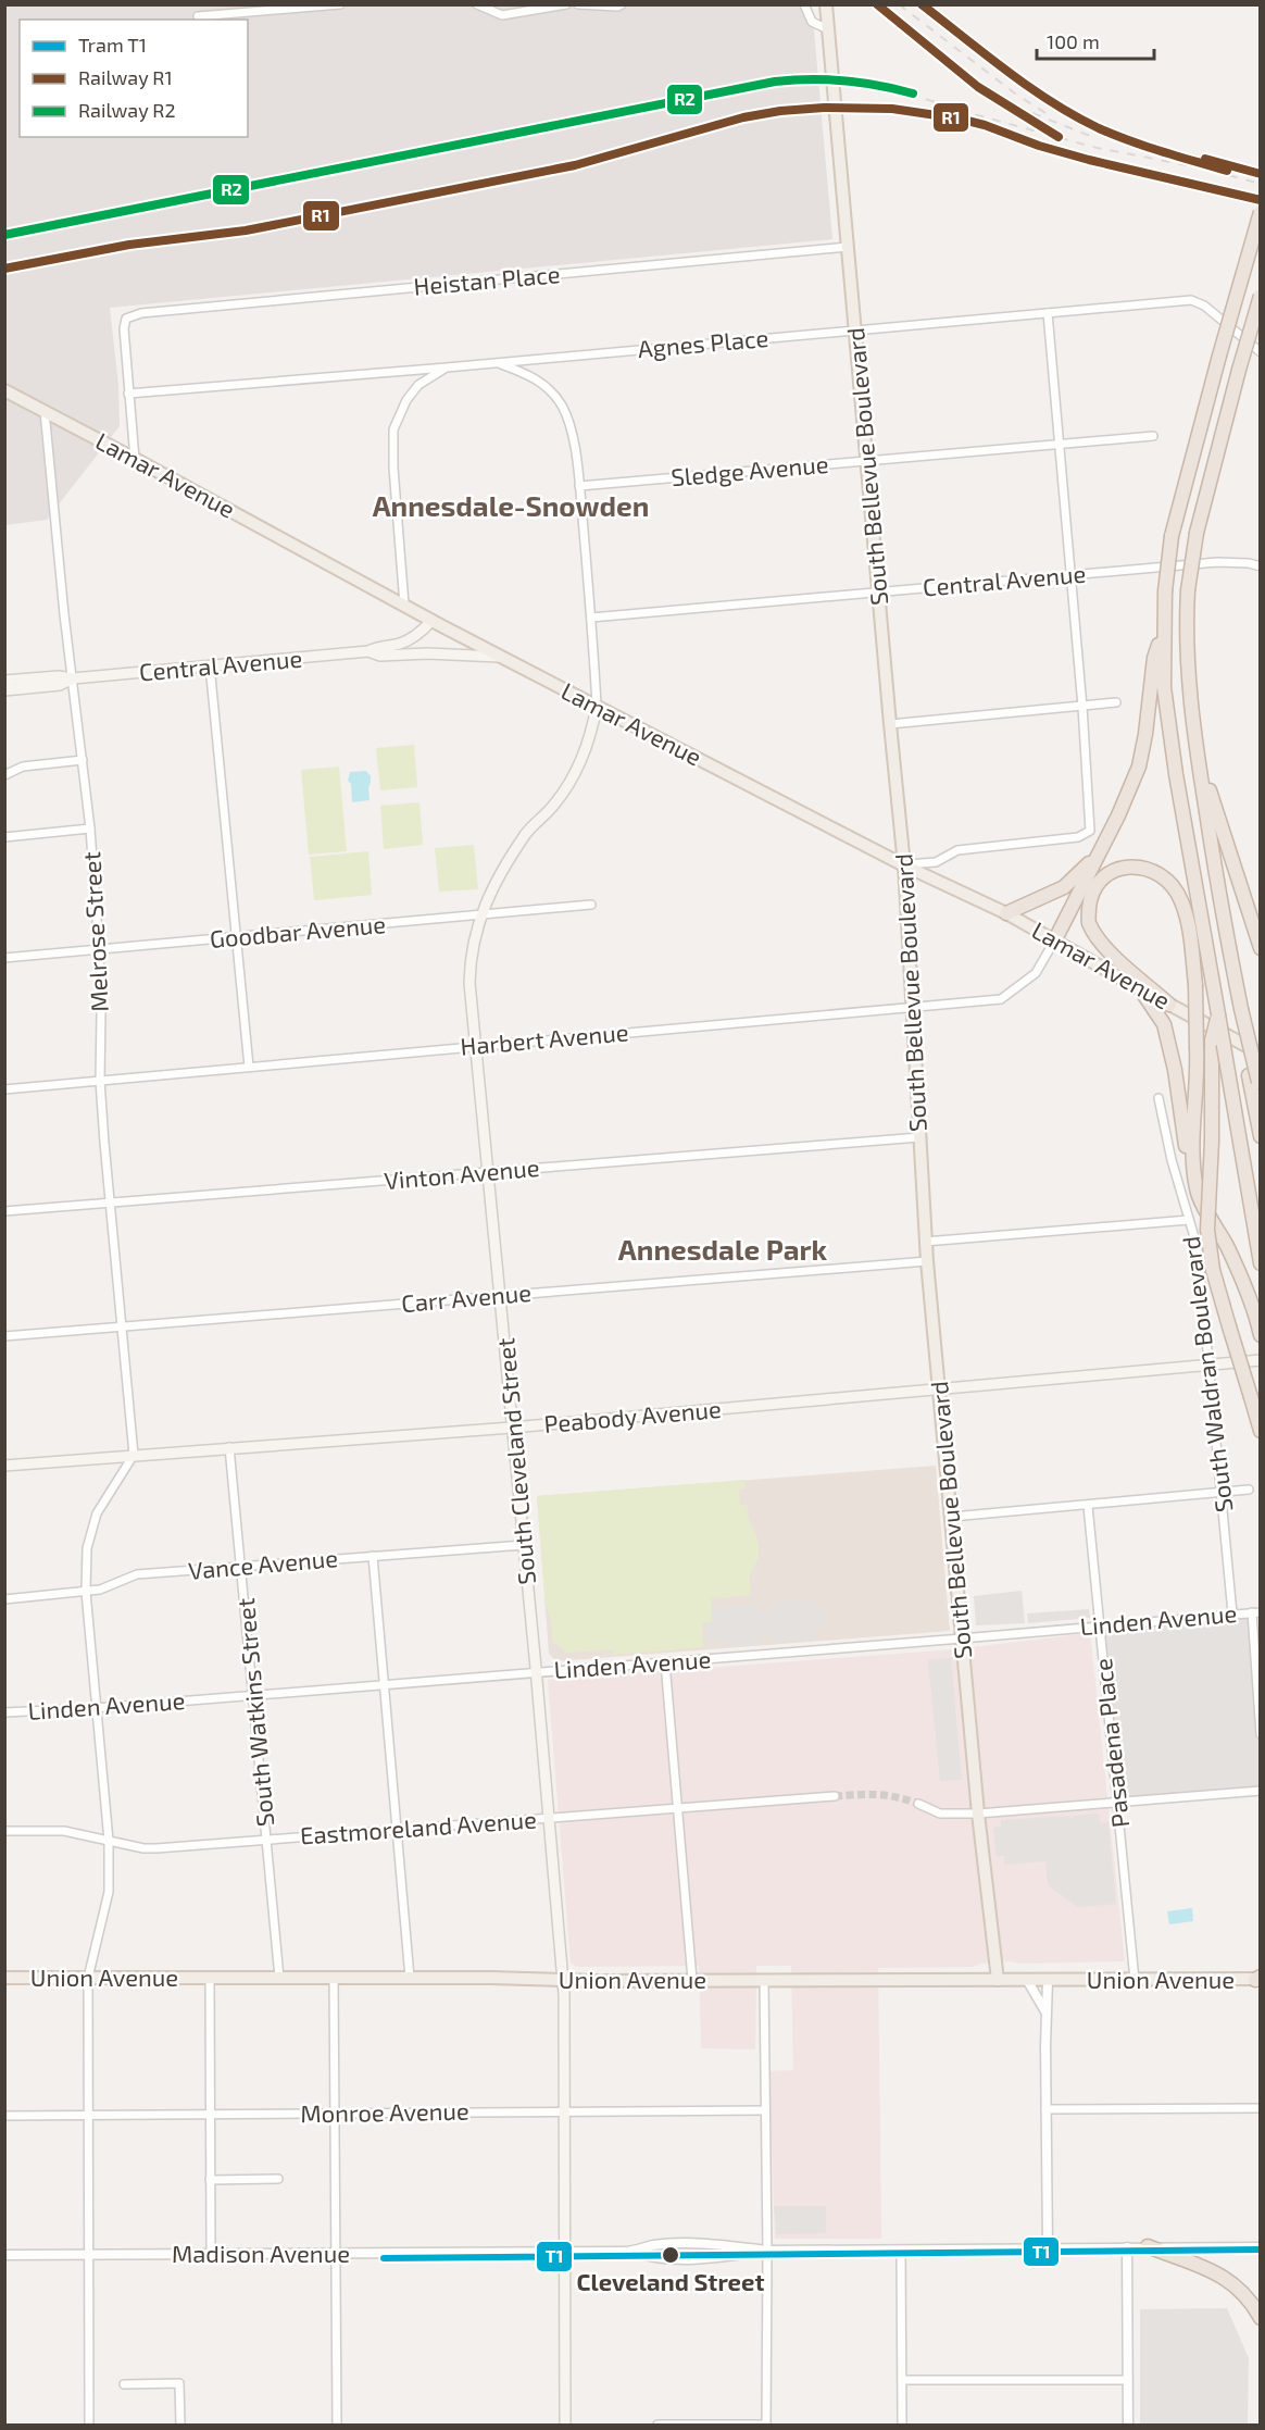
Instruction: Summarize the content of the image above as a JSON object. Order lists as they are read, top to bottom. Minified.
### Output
{"streets":{"main road":["South Bellevue Boulevard","Lamar Avenue","Central Avenue","Peabody Avenue","South Cleveland Street","Union Avenue"],"street":["Heistan Place","Agnes Place","Sledge Avenue","Melrose Street","Goodbar Avenue","Harbert Avenue","Vinton Avenue","Carr Avenue","South Waldran Boulevard","Vance Avenue","Linden Avenue","South Watkins Street","Pasadena Place","Eastmoreland Avenue","Monroe Avenue","Madison Avenue"]},"crossings":[["Heistan Place","Agnes Place"],["Heistan Place","South Bellevue Boulevard"],["Agnes Place","South Bellevue Boulevard"],["South Bellevue Boulevard","Sledge Avenue"],["South Bellevue Boulevard","Lamar Avenue"],["South Bellevue Boulevard","Central Avenue"],["South Bellevue Boulevard","Harbert Avenue"],["South Bellevue Boulevard","Vinton Avenue"],["South Bellevue Boulevard","Carr Avenue"],["South Bellevue Boulevard","Peabody Avenue"],["South Bellevue Boulevard","Linden Avenue"],["South Bellevue Boulevard","Union Avenue"],["Lamar Avenue","Central Avenue"],["Lamar Avenue","Melrose Street"],["Lamar Avenue","Harbert Avenue"],["Lamar Avenue","South Cleveland Street"],["Central Avenue","Melrose Street"],["Melrose Street","Goodbar Avenue"],["Melrose Street","Harbert Avenue"],["Melrose Street","Vinton Avenue"],["Melrose Street","Carr Avenue"],["Melrose Street","Peabody Avenue"],["Goodbar Avenue","South Cleveland Street"],["Harbert Avenue","South Cleveland Street"],["Vinton Avenue","South Cleveland Street"],["Carr Avenue","South Cleveland Street"],["South Waldran Boulevard","Peabody Avenue"],["South Waldran Boulevard","Linden Avenue"],["Peabody Avenue","South Cleveland Street"],["Peabody Avenue","South Watkins Street"],["South Cleveland Street","Vance Avenue"],["South Cleveland Street","Linden Avenue"],["South Cleveland Street","Eastmoreland Avenue"],["South Cleveland Street","Union Avenue"],["South Cleveland Street","Monroe Avenue"],["South Cleveland Street","Madison Avenue"],["Vance Avenue","South Watkins Street"],["Linden Avenue","South Watkins Street"],["Linden Avenue","Pasadena Place"],["South Watkins Street","Eastmoreland Avenue"],["South Watkins Street","Union Avenue"],["Pasadena Place","Union Avenue"]],"districts":["Annesdale-Snowden","Annesdale Park"],"places":["Cleveland Street"],"lines":["rail line R1","rail line R2","tram line T1"],"legend":["Tram T1","Railway R1","Railway R2"],"scale_bar":"100 m"}
